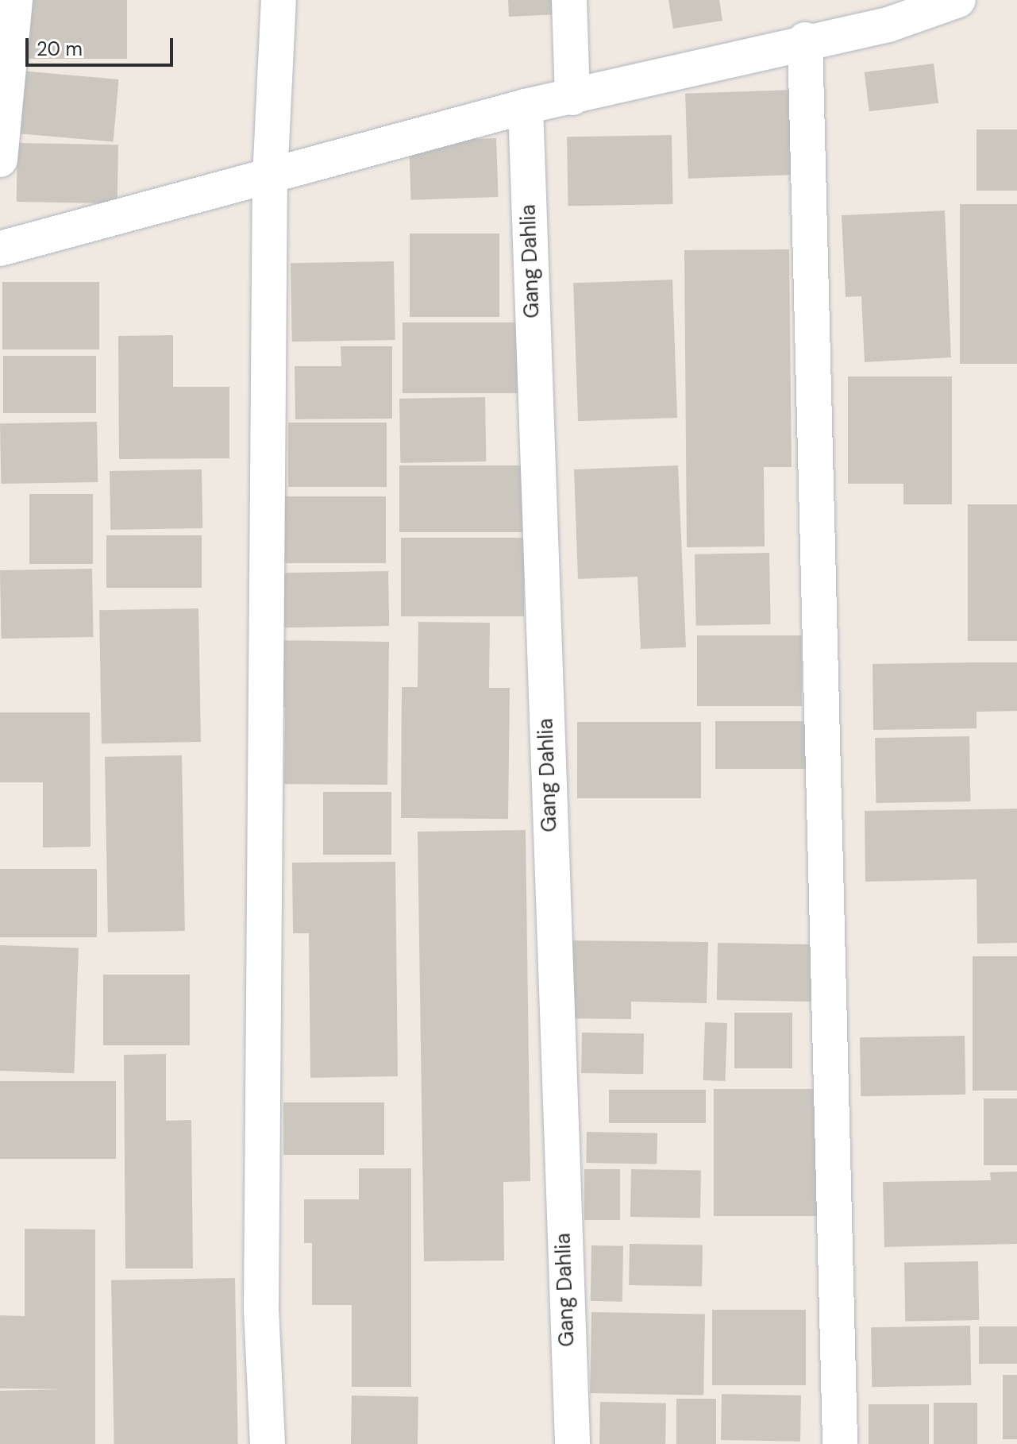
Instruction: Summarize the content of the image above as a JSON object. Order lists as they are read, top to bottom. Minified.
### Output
{"streets":{"street":["Gang Dahlia"]},"scale_bar":"20 m"}
